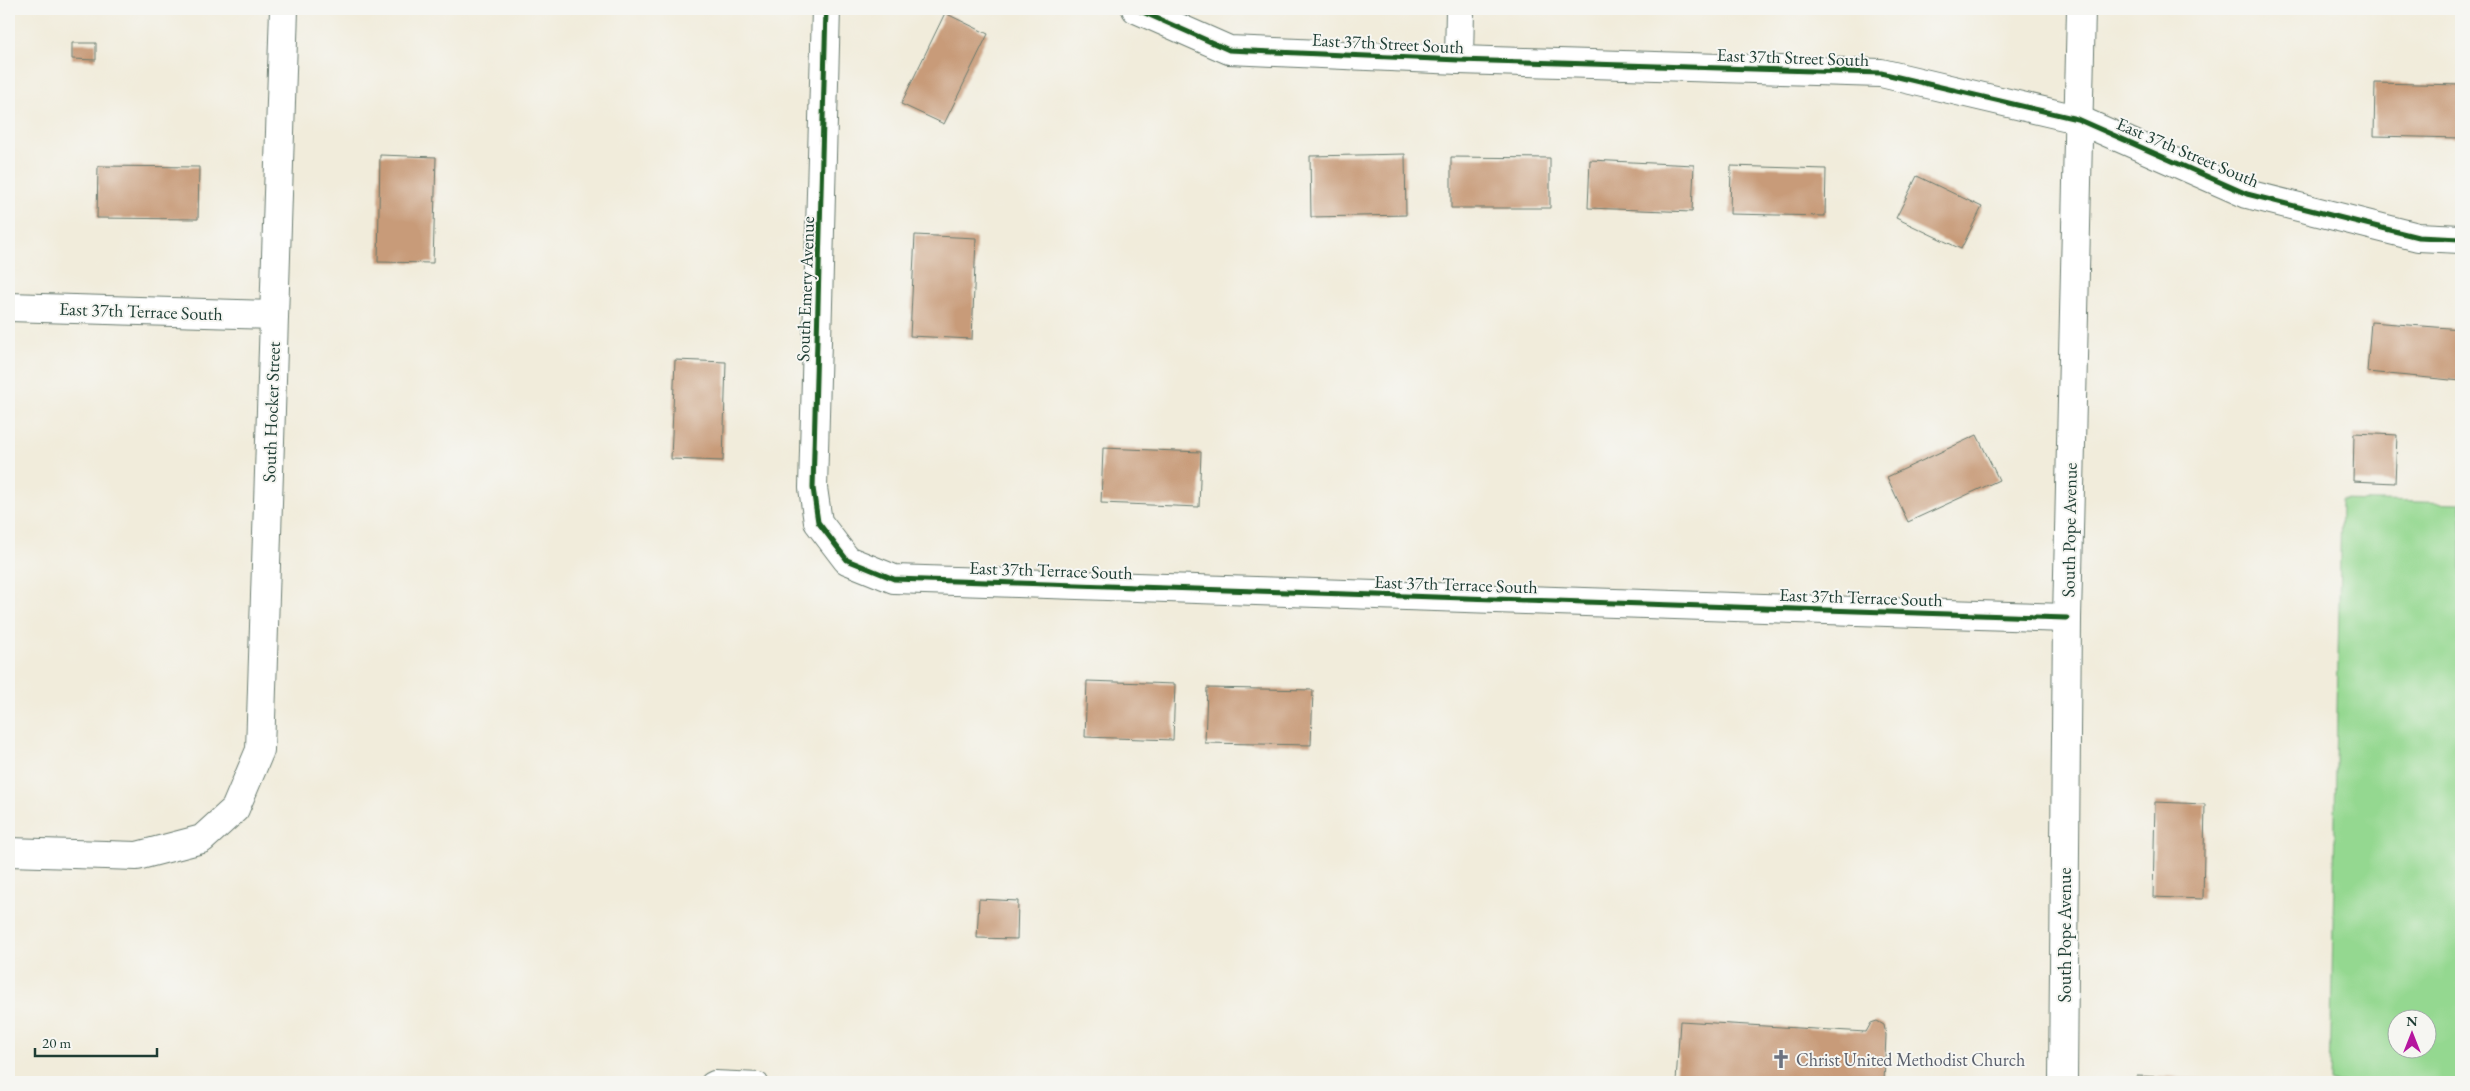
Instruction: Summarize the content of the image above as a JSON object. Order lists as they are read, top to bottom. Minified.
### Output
{"streets":{"street":["East 37th Street South","South Emery Avenue","East 37th Terrace South","South Hocker Street","South Pope Avenue"]},"crossings":[["East 37th Street South","South Pope Avenue"],["South Emery Avenue","East 37th Terrace South"],["East 37th Terrace South","South Hocker Street"],["East 37th Terrace South","South Pope Avenue"]],"places":{"church":["Christ United Methodist Church"]},"scale_bar":"20 m","north":"top"}
